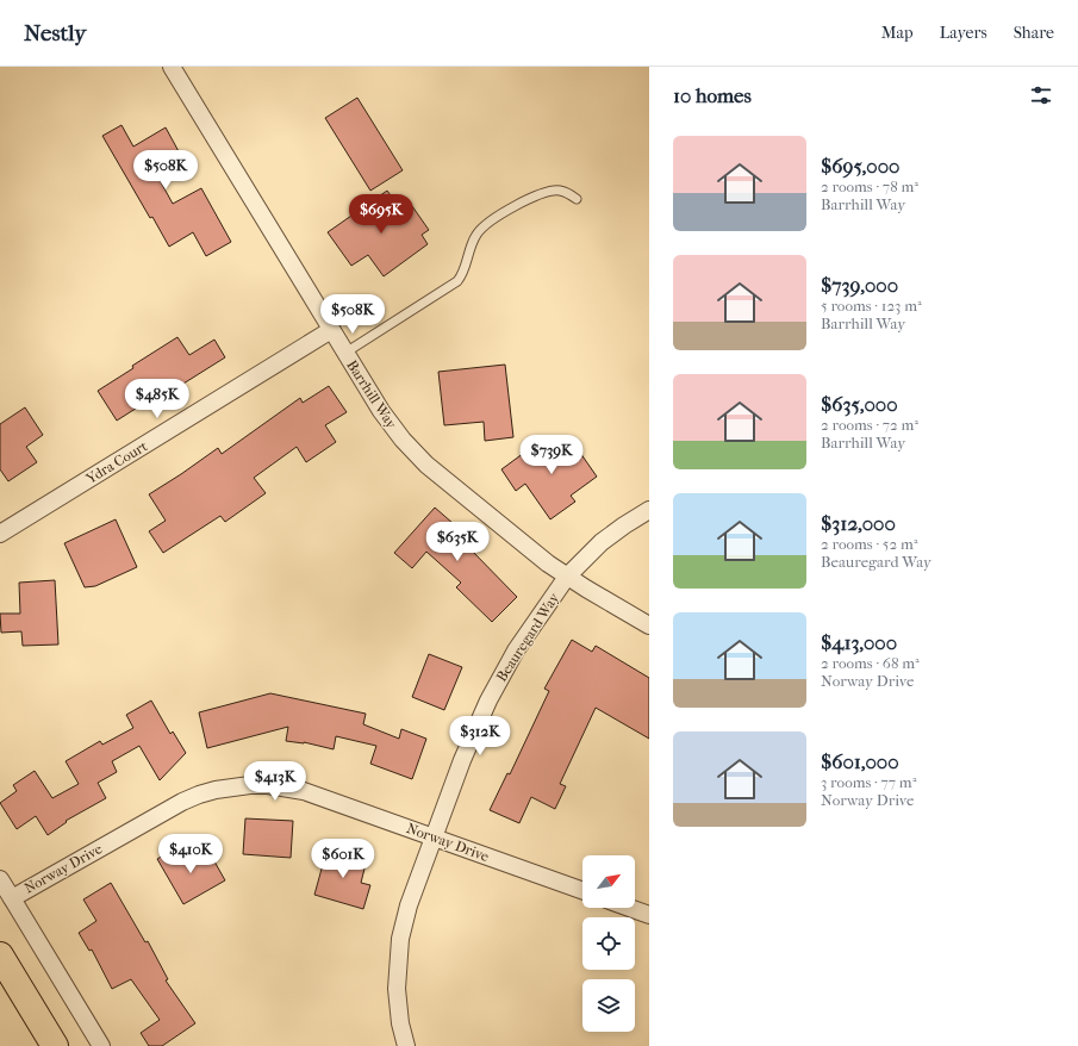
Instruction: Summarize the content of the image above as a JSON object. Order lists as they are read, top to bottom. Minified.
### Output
{"streets":{"street":["Barrhill Way","Ydra Court","Beauregard Way","Norway Drive"]},"crossings":[["Barrhill Way","Ydra Court"],["Barrhill Way","Beauregard Way"],["Beauregard Way","Norway Drive"]],"north":"top right","page":{"header":"Nestly","nav":["Map","Layers","Share"],"heading":"10 homes","list":[{"name":"$695,000","note":"2 rooms · 78 m² · Barrhill Way"},{"name":"$739,000","note":"5 rooms · 123 m² · Barrhill Way"},{"name":"$635,000","note":"2 rooms · 72 m² · Barrhill Way"},{"name":"$312,000","note":"2 rooms · 52 m² · Beauregard Way"},{"name":"$413,000","note":"2 rooms · 68 m² · Norway Drive"},{"name":"$601,000","note":"3 rooms · 77 m² · Norway Drive"}],"price":["$508K","$695K","$508K","$485K","$739K","$635K","$312K","$413K","$410K","$601K"]}}
